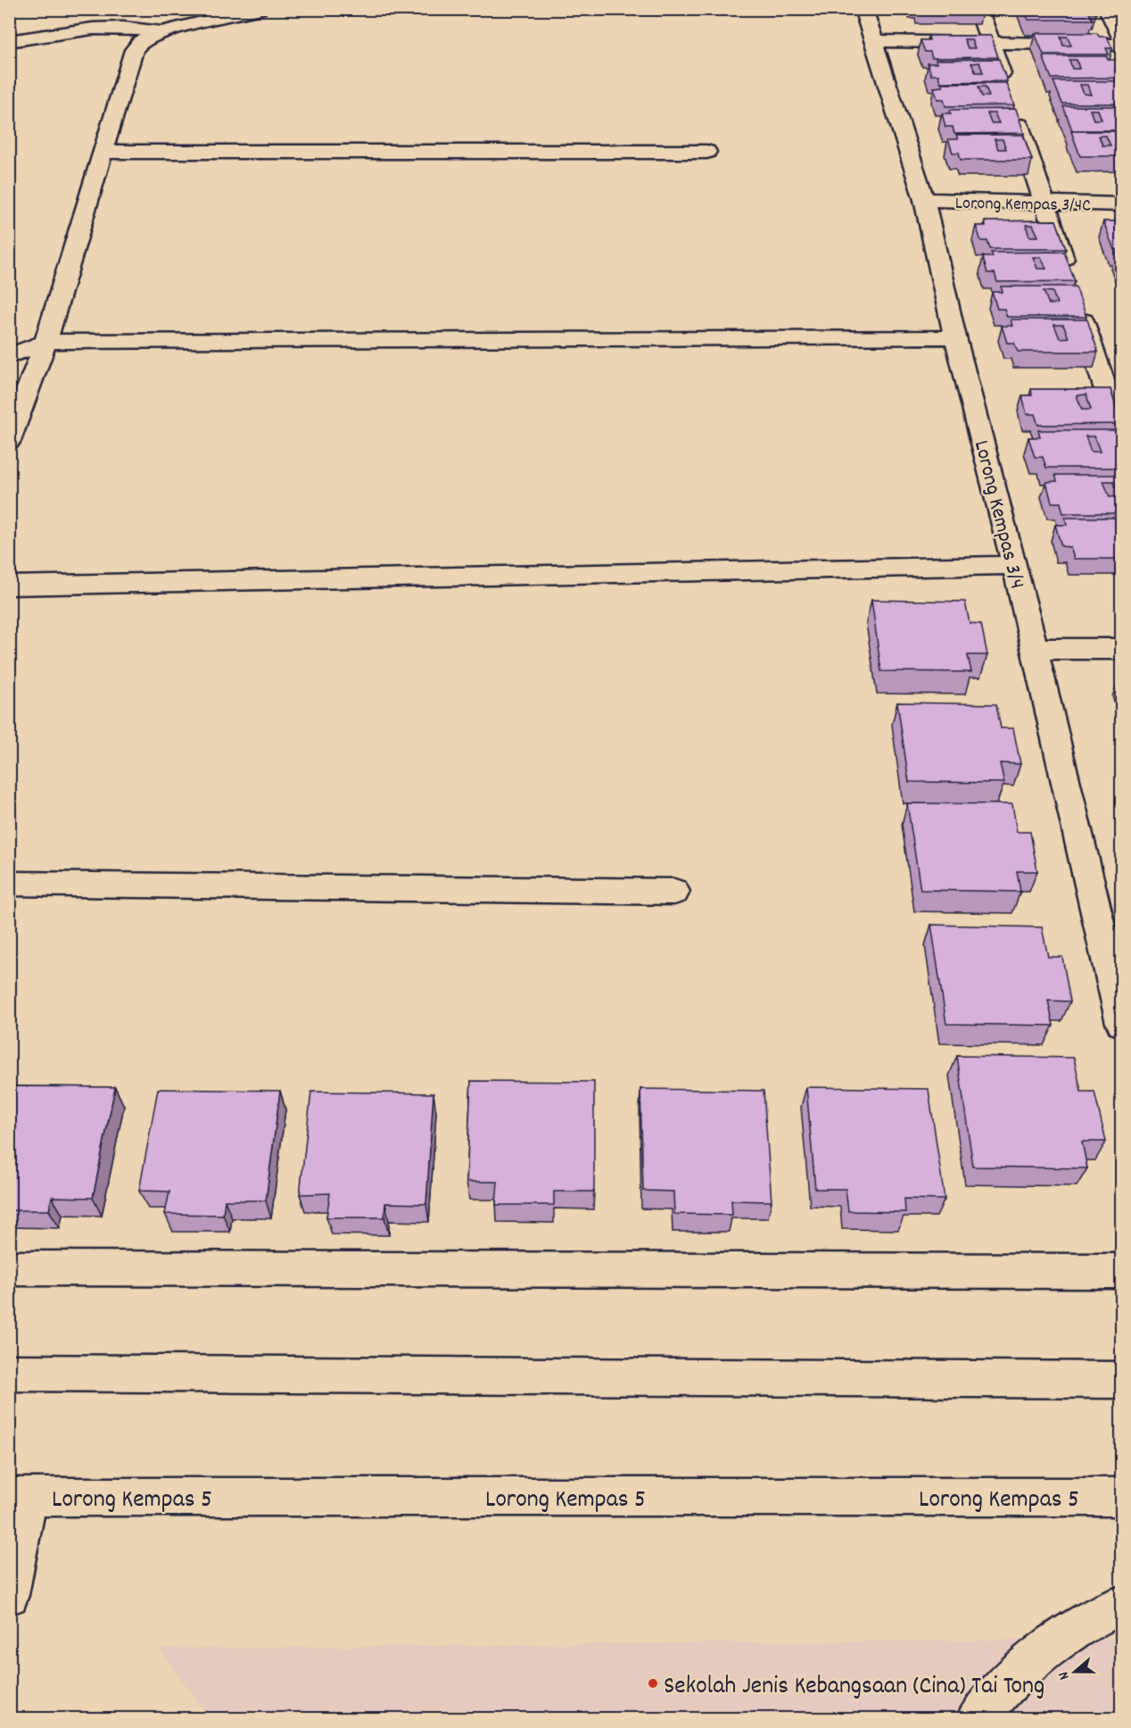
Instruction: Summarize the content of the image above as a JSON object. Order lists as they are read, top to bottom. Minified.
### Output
{"streets":{"street":["Lorong Kempas 3/4C","Lorong Kempas 3/4","Lorong Kempas 5"]},"crossings":[["Lorong Kempas 3/4C","Lorong Kempas 3/4"]],"places":["Sekolah Jenis Kebangsaan (Cina) Tai Tong"],"north":"left"}
